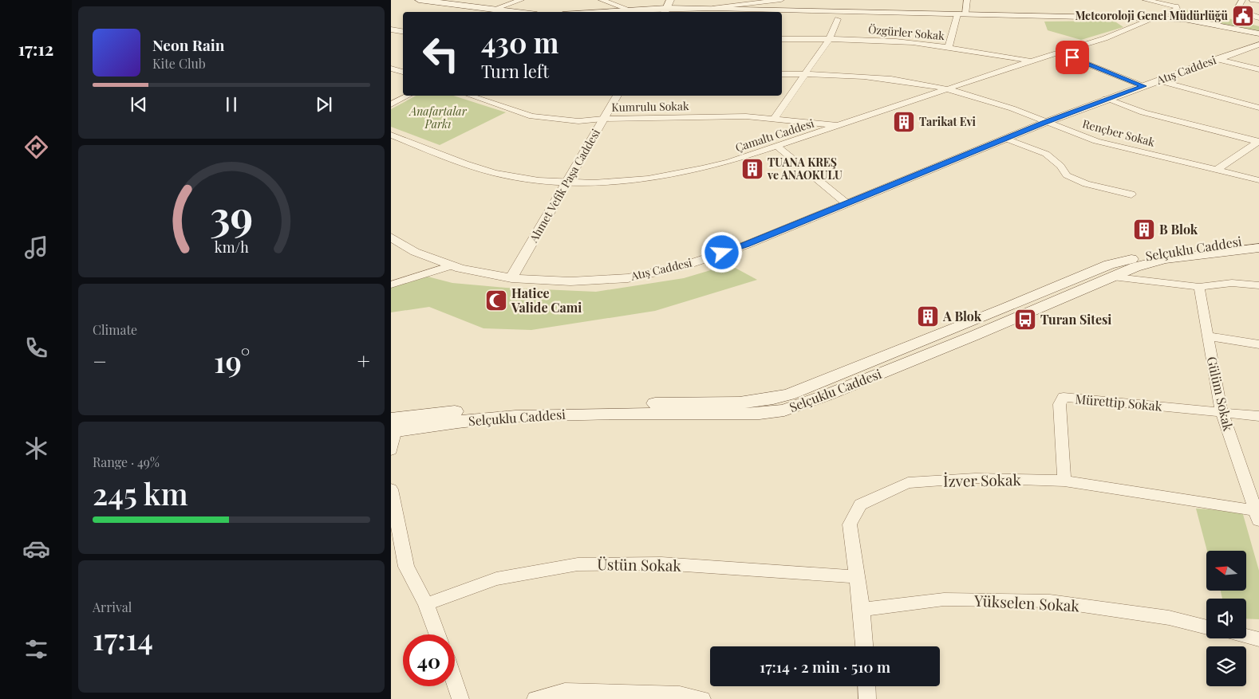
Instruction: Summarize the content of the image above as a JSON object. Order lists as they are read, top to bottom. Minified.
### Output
{"streets":{"main road":["Selçuklu Caddesi"],"street":["Özgürler Sokak","Atış Caddesi","Kumrulu Sokak","Rençber Sokak","Çamaltı Caddesi","Ahmet Vefik Paşa Caddesi","Gülüm Sokak","Mürettip Sokak","İzver Sokak","Üstün Sokak","Yükselen Sokak"]},"crossings":[["Özgürler Sokak","Çamaltı Caddesi"],["Atış Caddesi","Rençber Sokak"],["Atış Caddesi","Ahmet Vefik Paşa Caddesi"],["Kumrulu Sokak","Çamaltı Caddesi"],["Kumrulu Sokak","Ahmet Vefik Paşa Caddesi"],["Rençber Sokak","Çamaltı Caddesi"],["Çamaltı Caddesi","Ahmet Vefik Paşa Caddesi"],["Gülüm Sokak","Mürettip Sokak"],["Gülüm Sokak","İzver Sokak"],["Mürettip Sokak","İzver Sokak"],["İzver Sokak","Üstün Sokak"],["İzver Sokak","Yükselen Sokak"]],"parks":["Anafartalar Parkı"],"places":{"public building":["Meteoroloji Genel Müdürlüğü"],"building":["Tarikat Evi","TUANA KREŞ ve ANAOKULU","B Blok","A Blok"],"mosque":["Hatice Valide Cami"],"bus stop":["Turan Sitesi"]},"north":"left","page":{"tabs":"17:12","turn":["430 m","Turn left"],"song":["Neon Rain","Kite Club"],"tile":["Climate",["Range · 49%","245 km"],["Arrival","17:14"]],"heat":["−","19°","+"],"limit":"40","trip":"17:14 · 2 min · 510 m","gauge":["39","km/h"]}}
